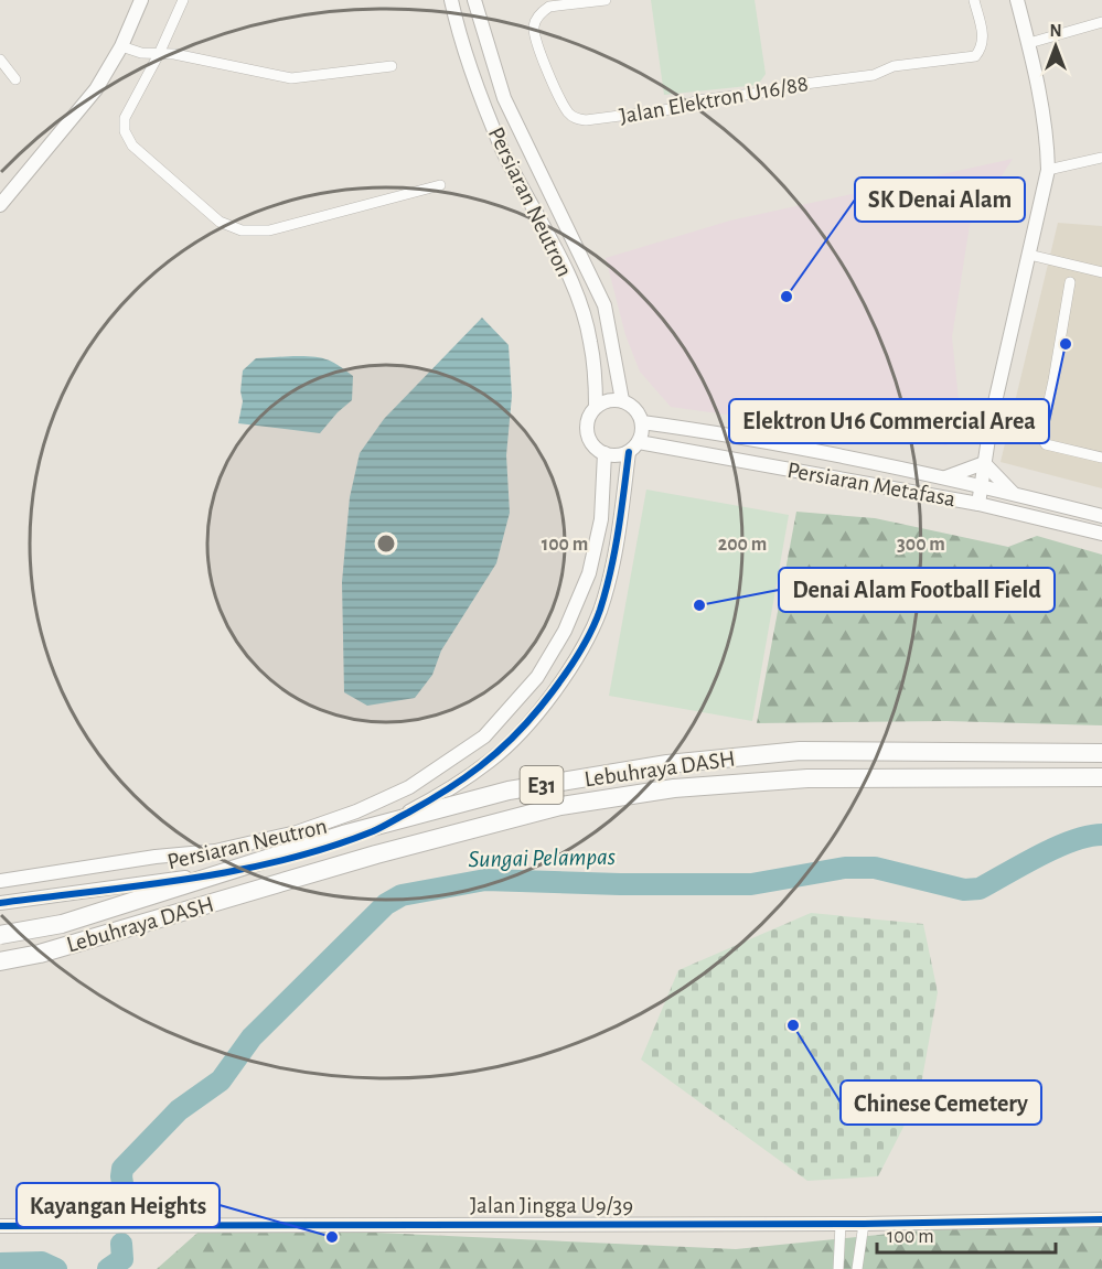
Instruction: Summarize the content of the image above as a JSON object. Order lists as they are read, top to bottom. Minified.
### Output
{"streets":{"highway":["Lebuhraya DASH","E31"],"street":["Jalan Elektron U16/88","Persiaran Neutron","Persiaran Metafasa","Jalan Jingga U9/39"]},"crossings":[["Persiaran Neutron","Persiaran Metafasa"]],"water":["Sungai Pelampas"],"places":["SK Denai Alam","Elektron U16 Commercial Area","Denai Alam Football Field","Chinese Cemetery","Kayangan Heights"],"scale_bar":"100 m","north":"top","rings":["100 m","200 m","300 m"]}
